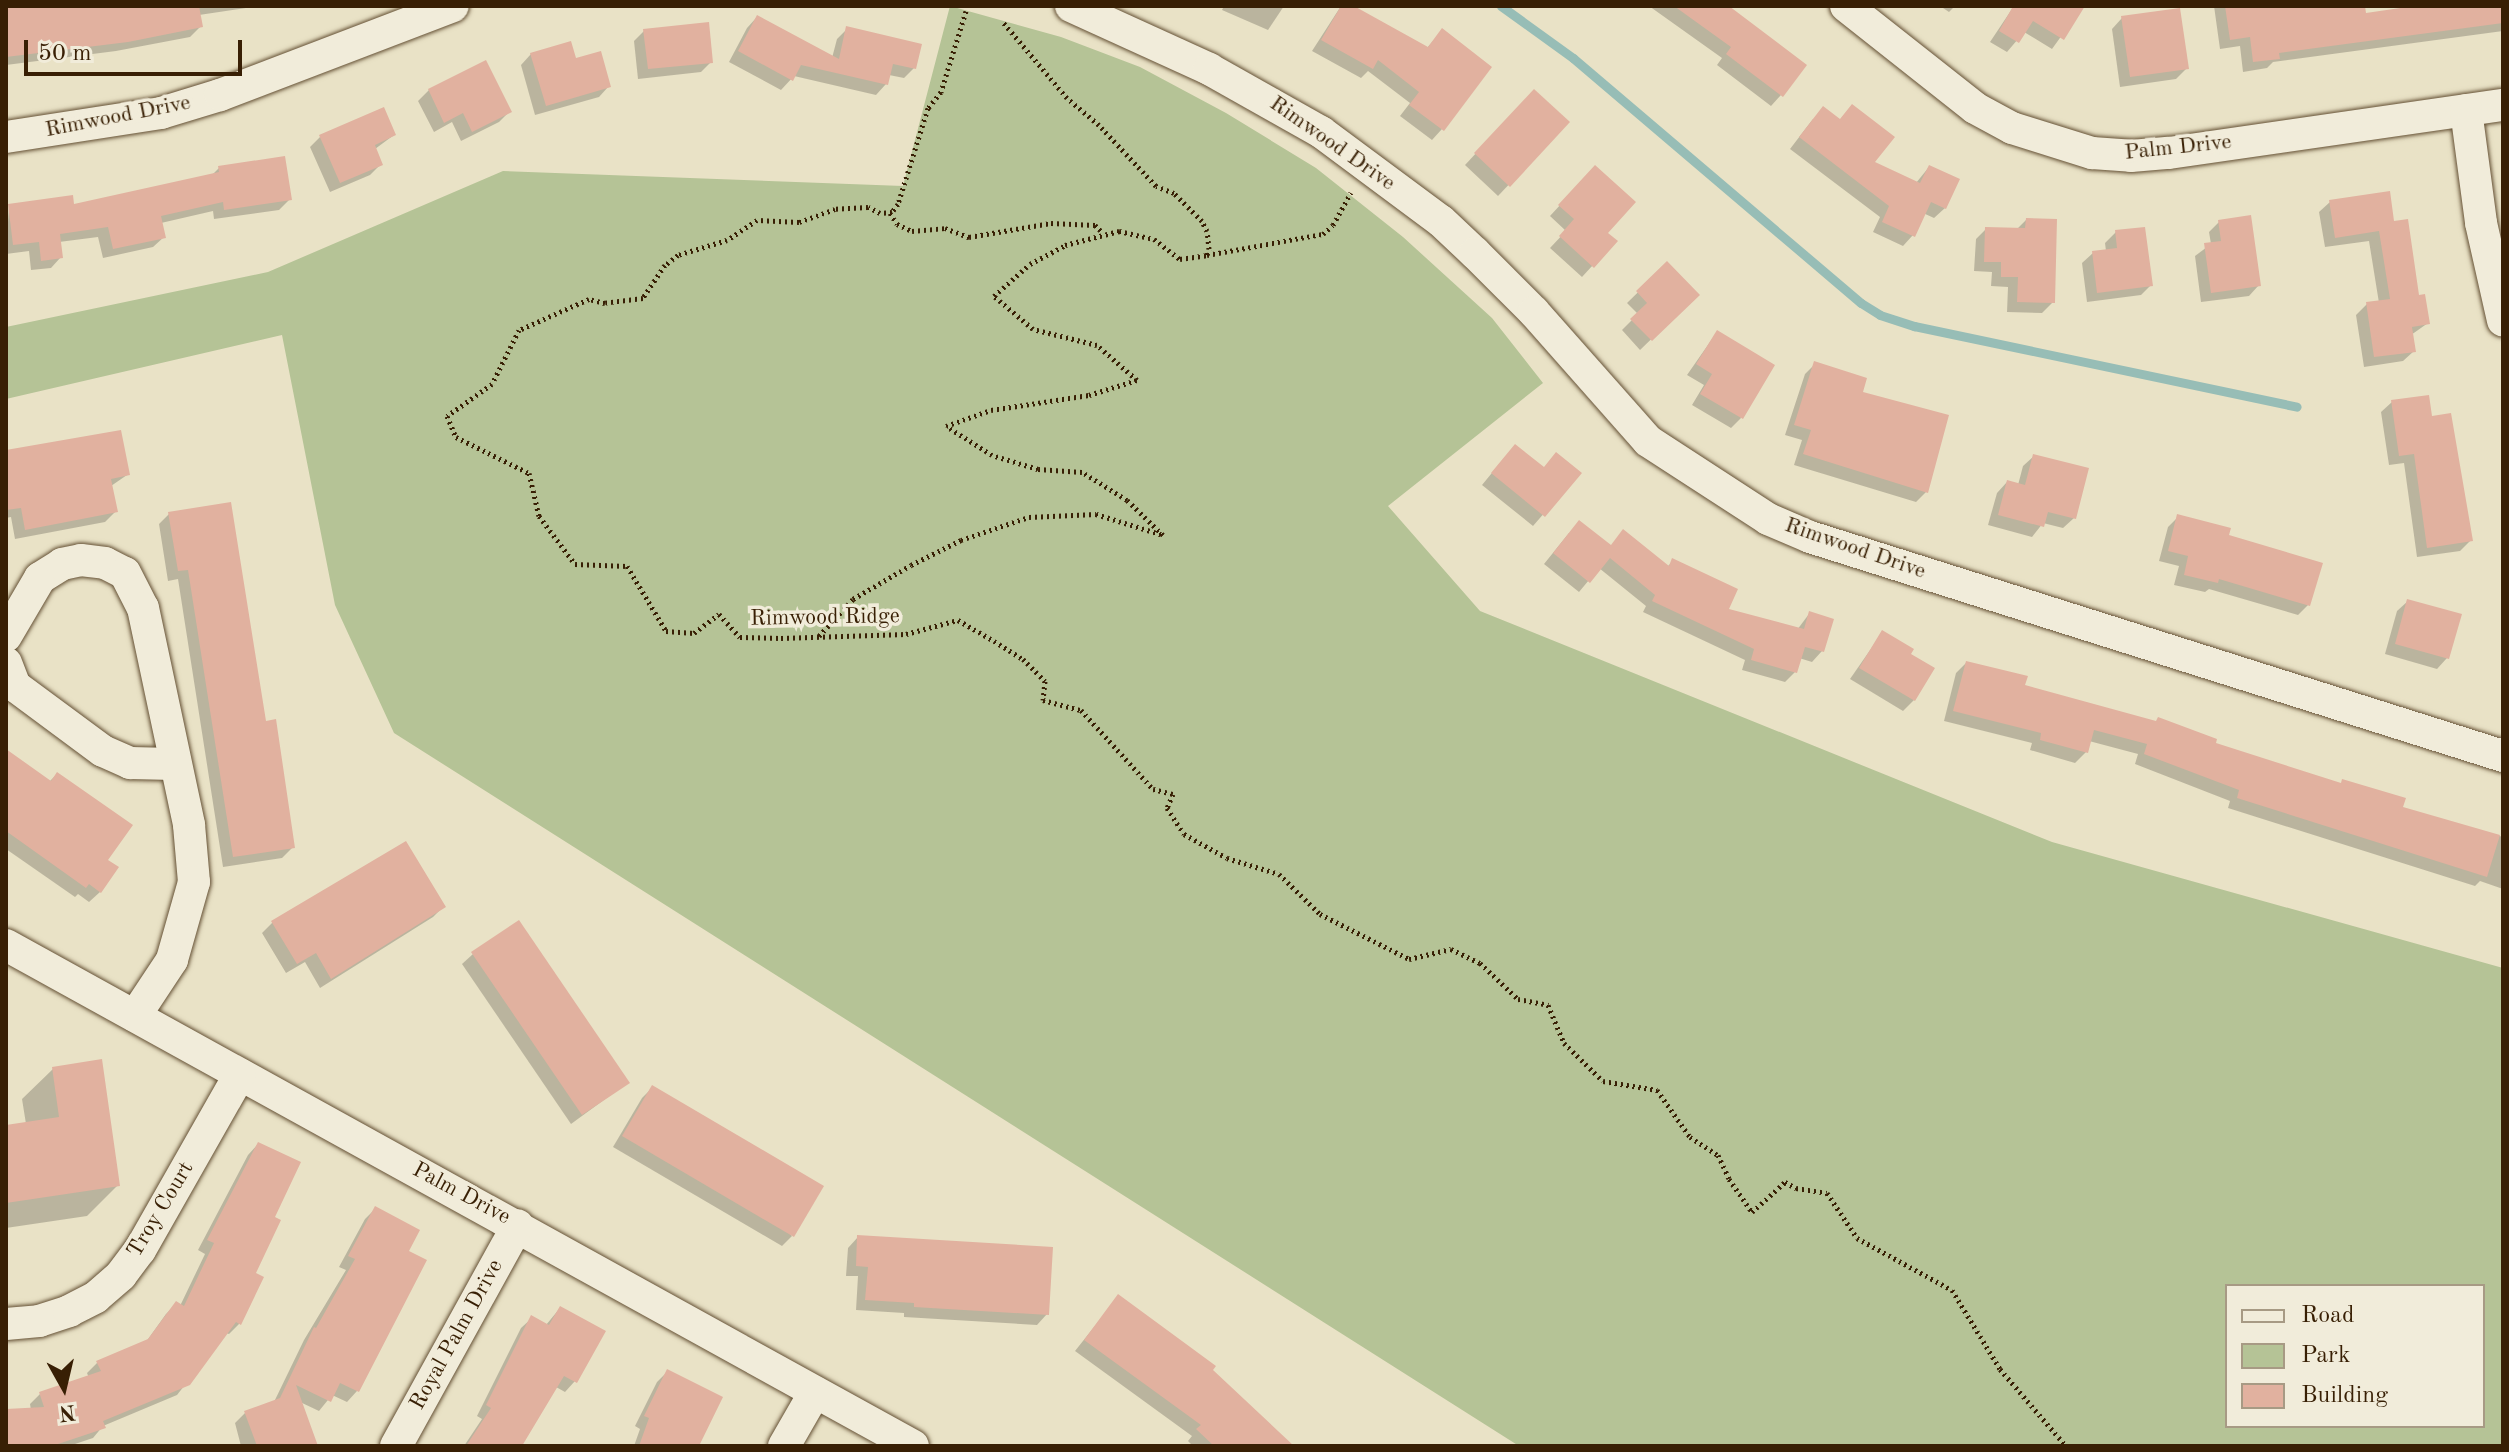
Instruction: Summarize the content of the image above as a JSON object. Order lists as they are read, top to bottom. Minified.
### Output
{"streets":{"street":["Rimwood Drive","Palm Drive","Troy Court","Royal Palm Drive"],"path":["Rimwood Ridge"]},"crossings":[["Palm Drive","Troy Court"],["Palm Drive","Royal Palm Drive"]],"legend":["Road","Park","Building"],"scale_bar":"50 m","north":"bottom"}
